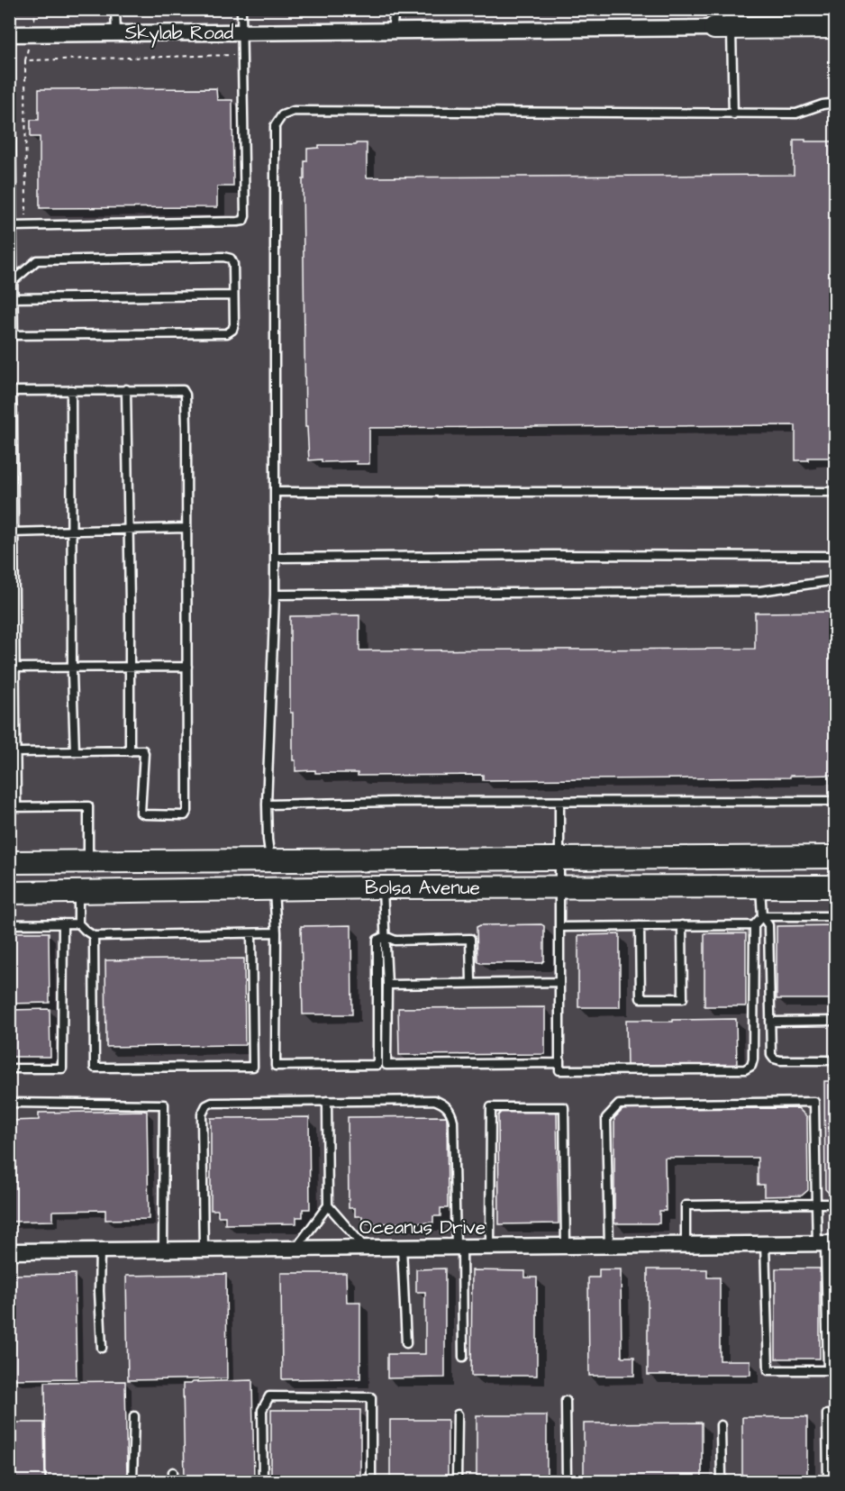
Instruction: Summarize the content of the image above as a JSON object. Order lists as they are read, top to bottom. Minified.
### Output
{"streets":{"main road":["Skylab Road","Bolsa Avenue"],"street":["Oceanus Drive"]}}
